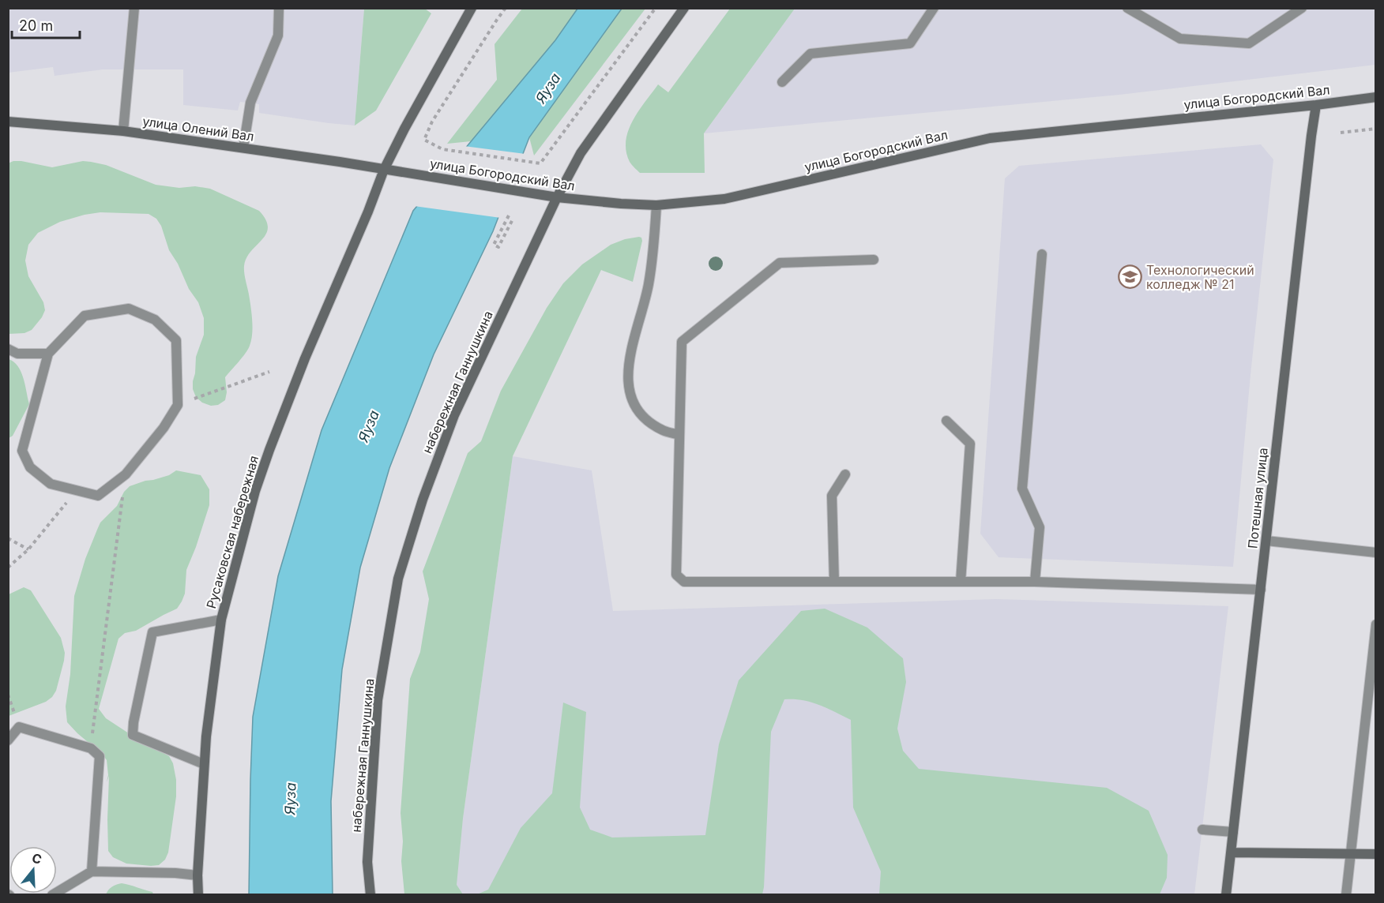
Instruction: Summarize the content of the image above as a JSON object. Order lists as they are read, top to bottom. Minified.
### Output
{"streets":{"main road":["улица Богородский Вал","улица Олений Вал","набережная Ганнушкина","Потешная улица","Русаковская набережная"]},"crossings":[["улица Богородский Вал","улица Олений Вал"],["улица Богородский Вал","набережная Ганнушкина"],["улица Богородский Вал","Потешная улица"],["улица Богородский Вал","Русаковская набережная"],["улица Олений Вал","Русаковская набережная"]],"water":["Яуза"],"places":{"school or university":["Технологический колледж № 21"]},"scale_bar":"20 m","north":"top"}
